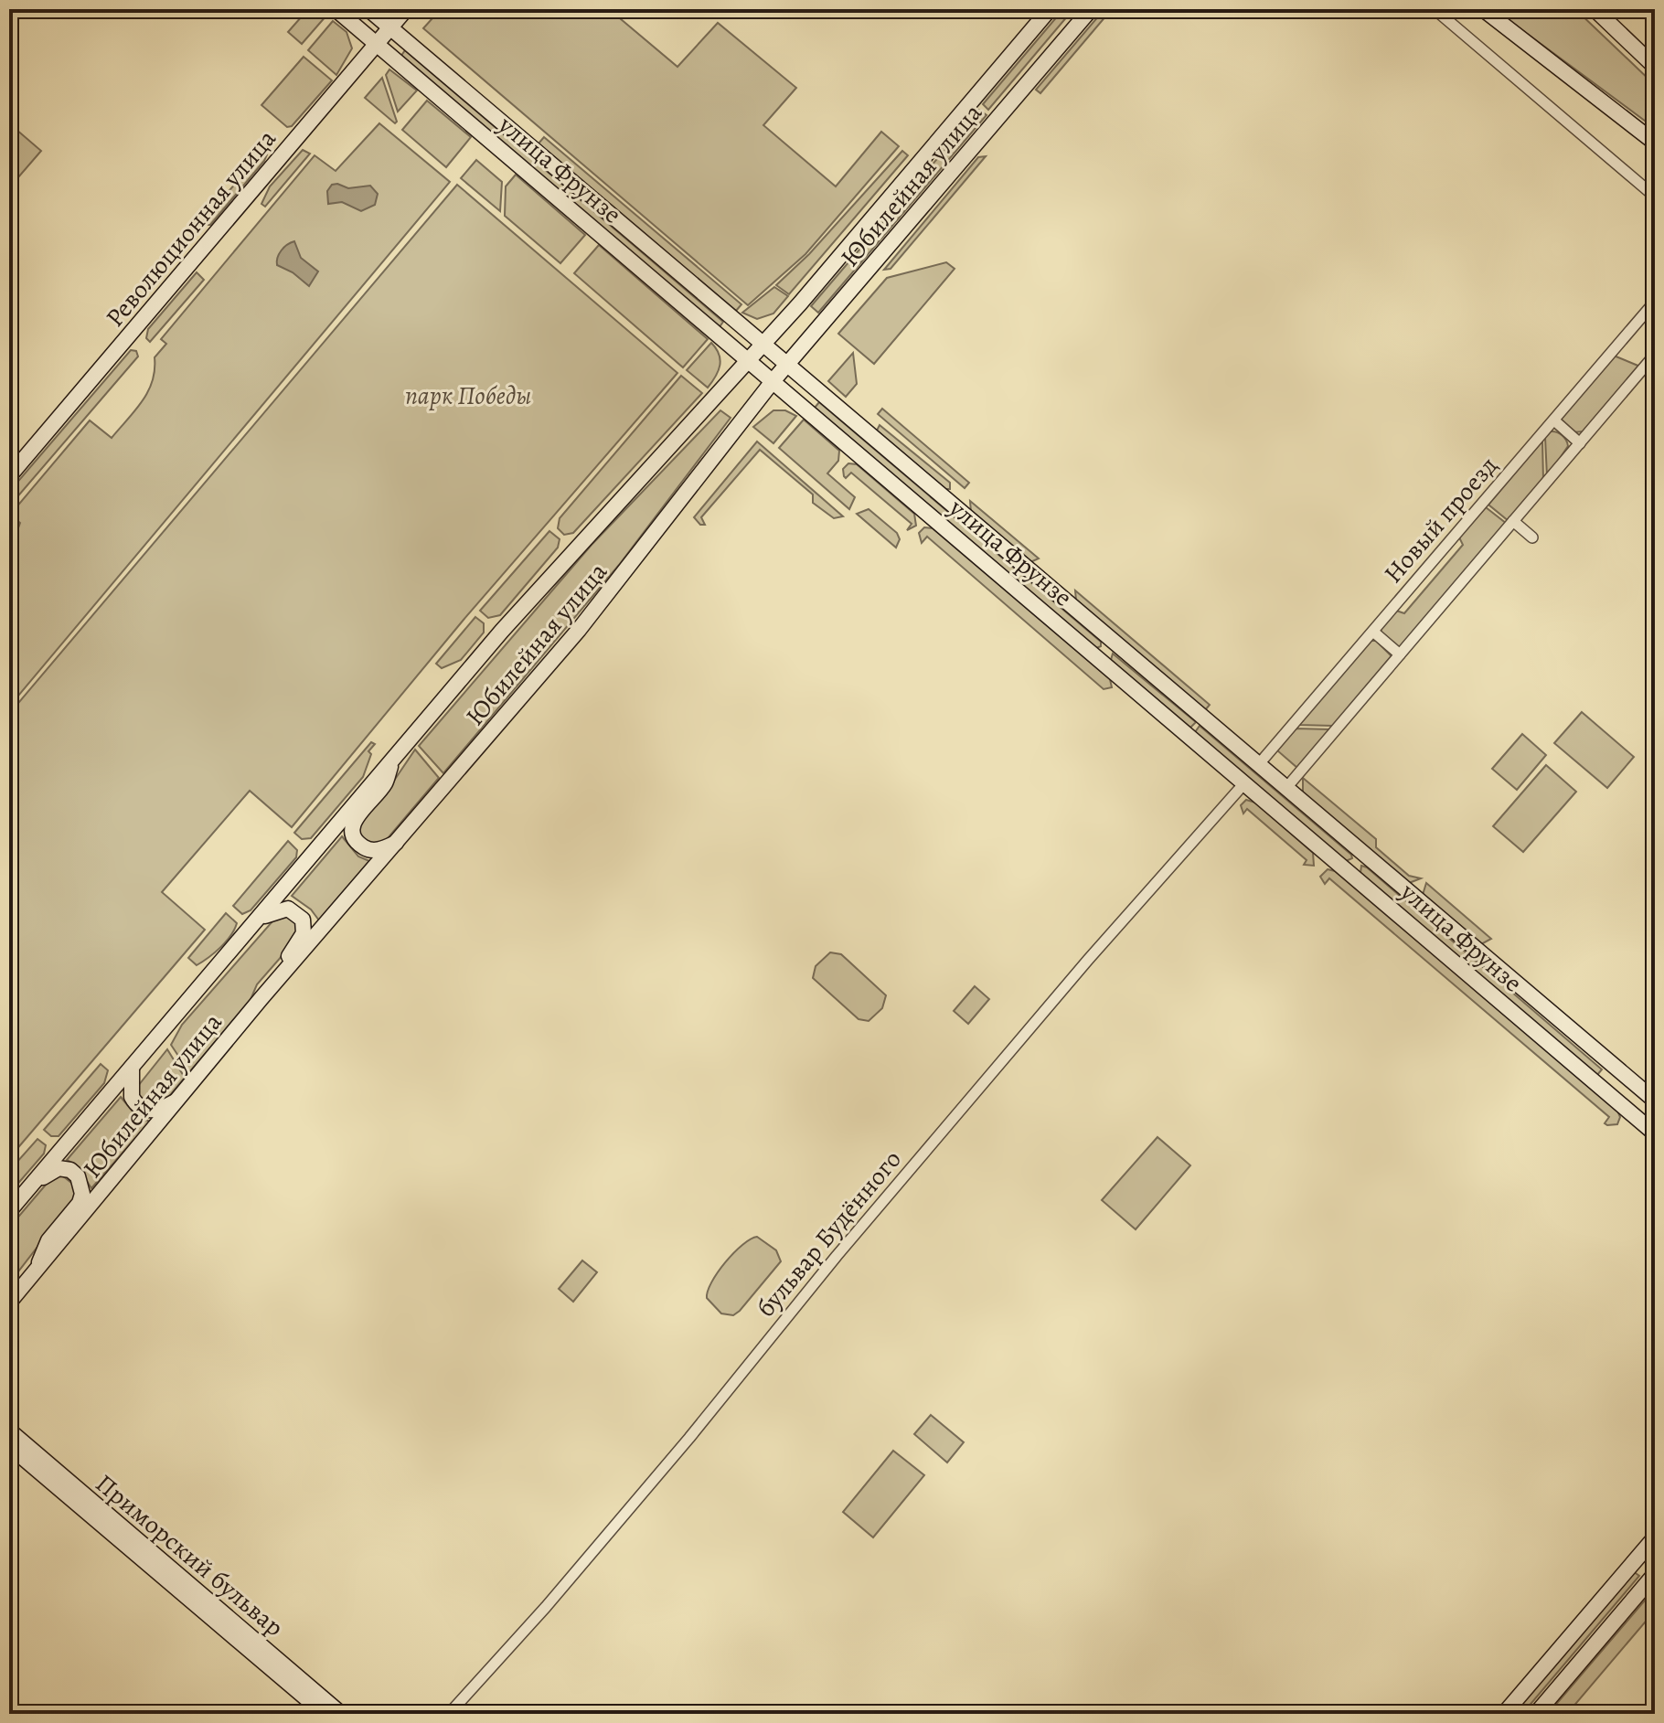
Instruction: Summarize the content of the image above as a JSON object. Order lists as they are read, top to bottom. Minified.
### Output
{"streets":{"main road":["улица Фрунзе","Юбилейная улица","Революционная улица","Приморский бульвар"],"street":["Новый проезд","бульвар Будённого"]},"crossings":[["улица Фрунзе","Юбилейная улица"],["улица Фрунзе","Революционная улица"],["улица Фрунзе","Новый проезд"],["улица Фрунзе","бульвар Будённого"]],"parks":["парк Победы"]}
